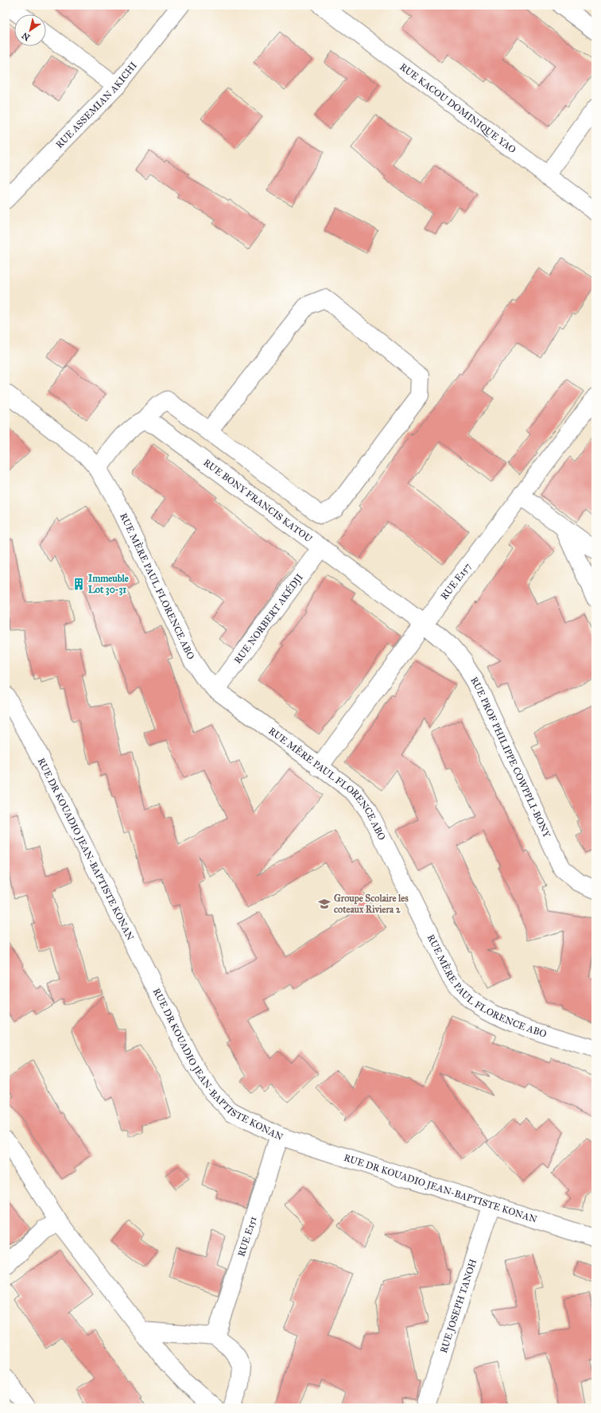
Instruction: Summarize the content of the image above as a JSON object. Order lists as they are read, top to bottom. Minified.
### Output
{"streets":{"street":["RUE ASSEMIAN AKICHI","RUE KACOU DOMINIQUE YAO","RUE BONY FRANCIS KATOU","RUE E157","RUE MÈRE PAUL FLORENCE ABO","RUE NORBERT AKÉDJI","RUE PROF PHILIPPE COWPPLI-BONY","RUE DR KOUADIO JEAN-BAPTISTE KONAN","RUE E151","RUE JOSEPH TANOH"]},"crossings":[["RUE BONY FRANCIS KATOU","RUE E157"],["RUE BONY FRANCIS KATOU","RUE NORBERT AKÉDJI"],["RUE BONY FRANCIS KATOU","RUE PROF PHILIPPE COWPPLI-BONY"],["RUE E157","RUE MÈRE PAUL FLORENCE ABO"],["RUE E157","RUE PROF PHILIPPE COWPPLI-BONY"],["RUE MÈRE PAUL FLORENCE ABO","RUE NORBERT AKÉDJI"],["RUE DR KOUADIO JEAN-BAPTISTE KONAN","RUE E151"],["RUE DR KOUADIO JEAN-BAPTISTE KONAN","RUE JOSEPH TANOH"]],"places":{"building":["Immeuble Lot 30-31"],"school or university":["Groupe Scolaire les coteaux Riviera 2"]},"north":"bottom left"}
